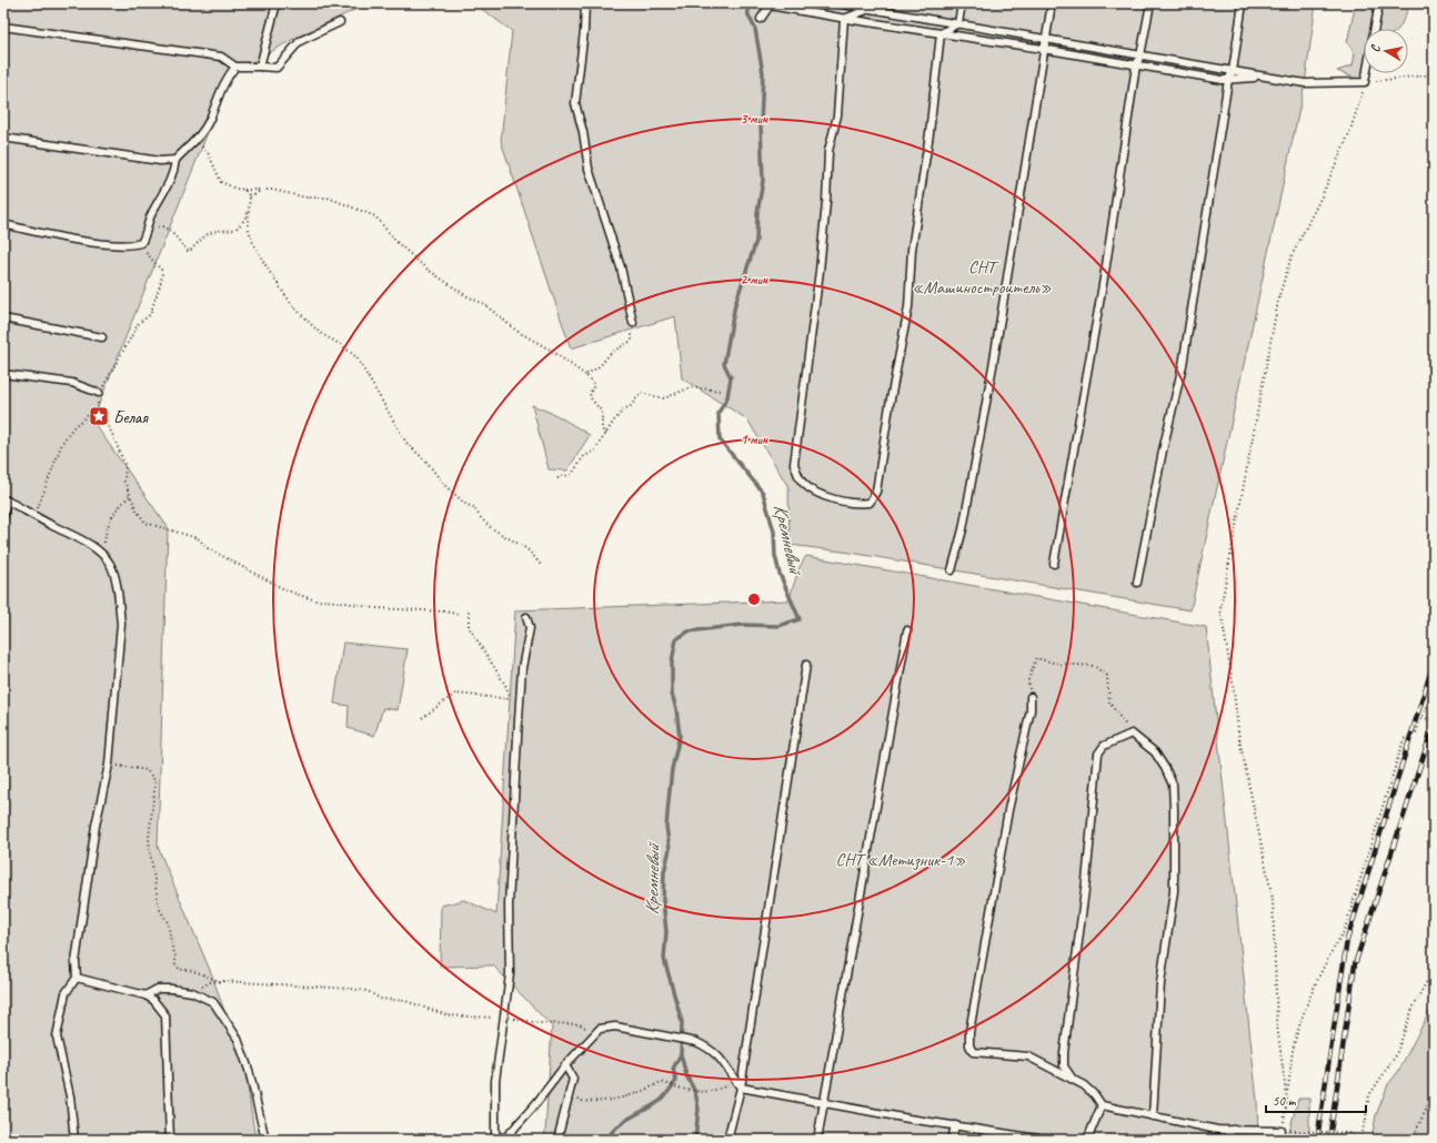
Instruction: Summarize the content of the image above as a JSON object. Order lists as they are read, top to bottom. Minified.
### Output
{"water":["Кремневый"],"parks":["СНТ «Машиностроитель»","СНТ «Метизник-1»"],"places":{"place":["Белая"]},"scale_bar":"50 m","north":"left","rings":["3 мин","2 мин","1 мин"]}
